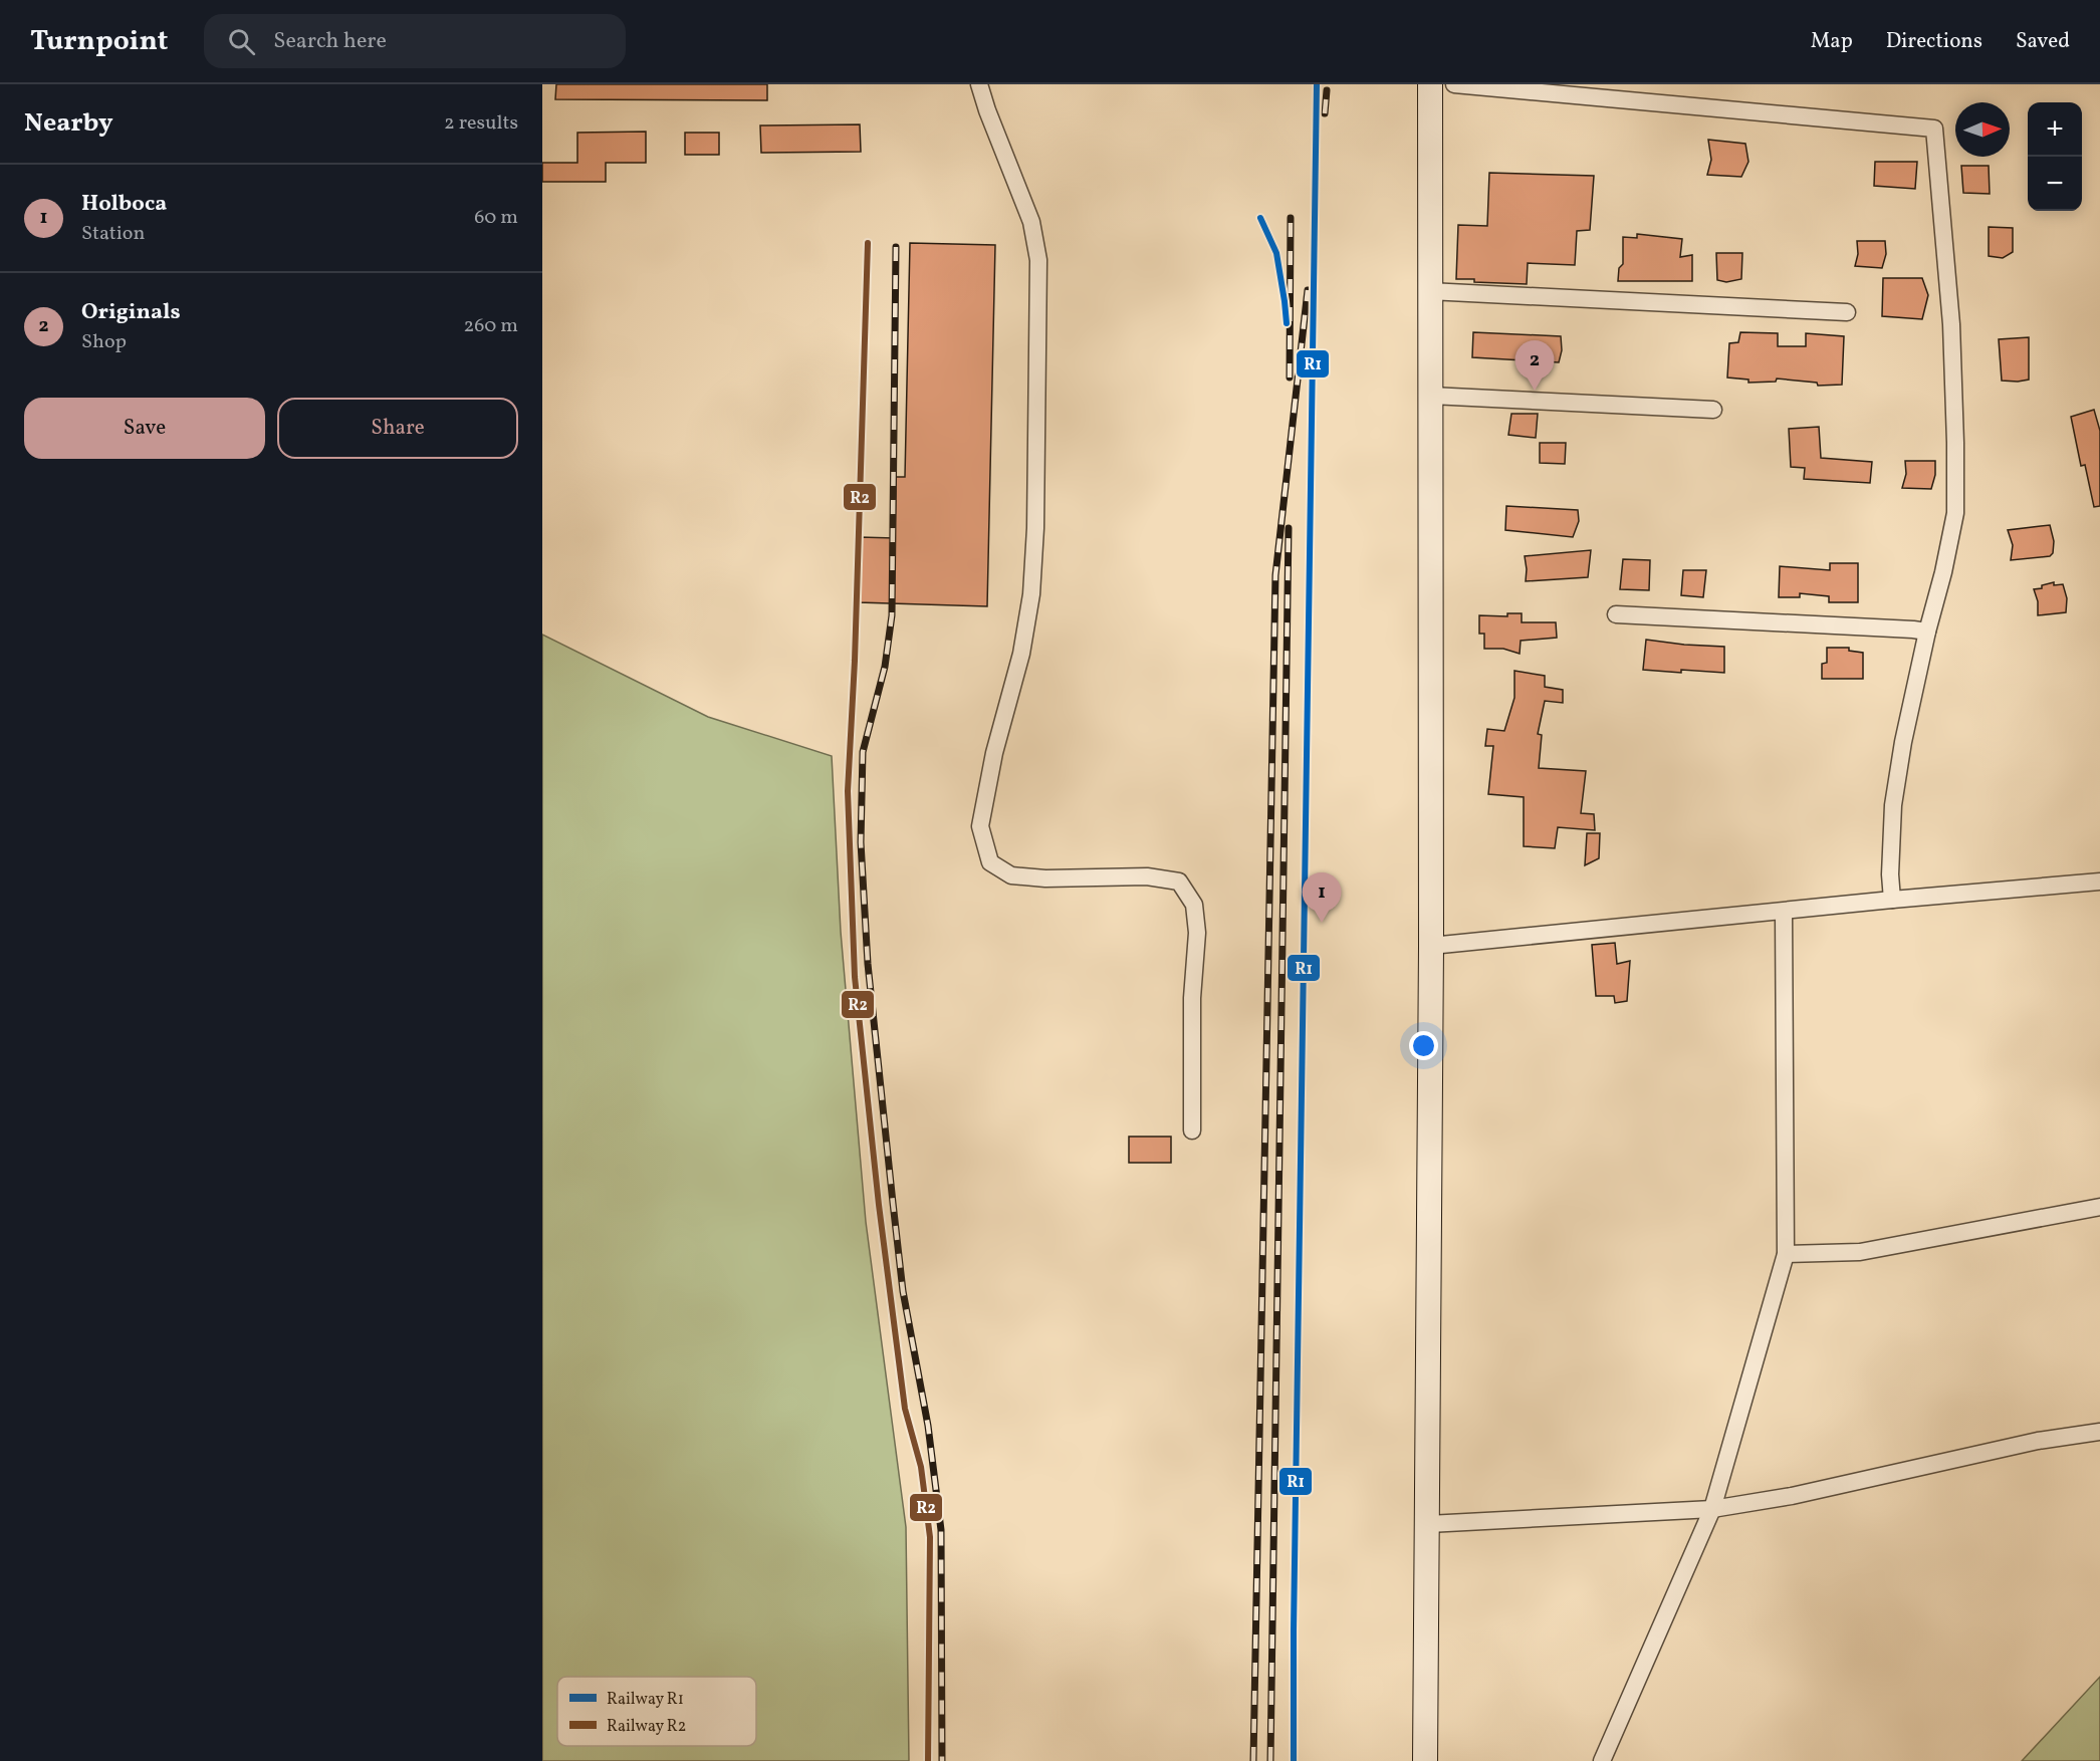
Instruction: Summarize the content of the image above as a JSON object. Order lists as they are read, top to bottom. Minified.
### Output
{"lines":["rail line R1","rail line R2"],"legend":["Railway R1","Railway R2"],"north":"right","page":{"header":"Turnpoint","search":"Search here","nav":["Map","Directions","Saved"],"heading":["Nearby","2 results"],"map_buttons":["+","−"],"list":[{"mark":"1","name":"Holboca","note":"Station","value":"60 m"},{"mark":"2","name":"Originals","note":"Shop","value":"260 m"}],"pins":["2","1"],"buttons":["Save","Share"]}}
